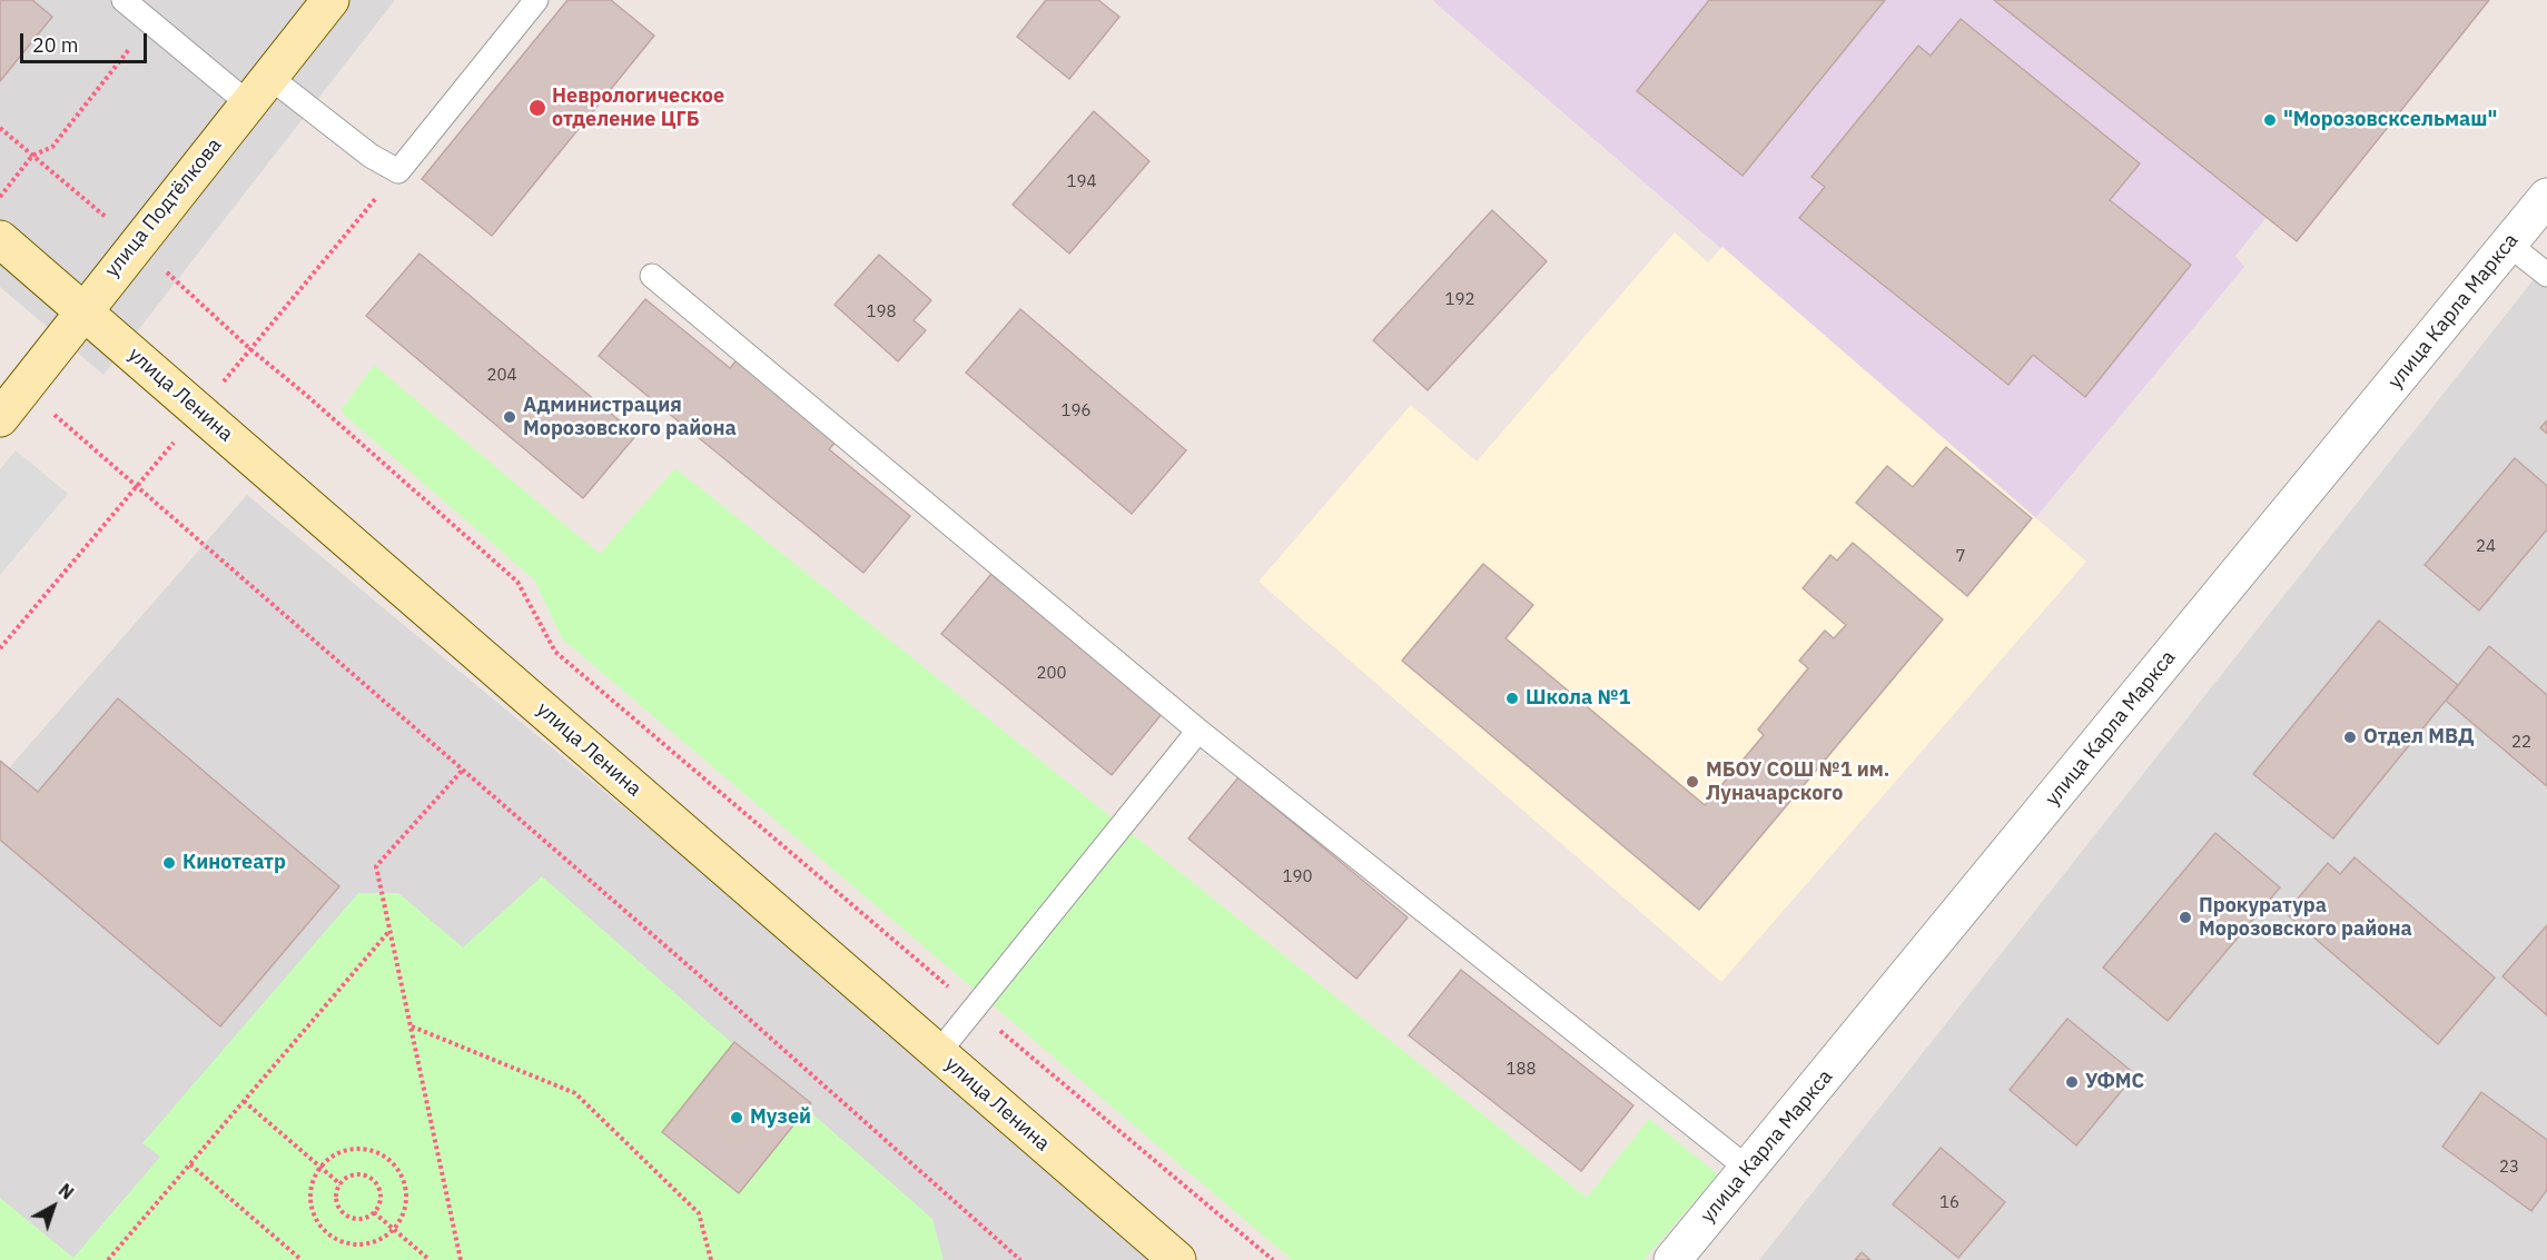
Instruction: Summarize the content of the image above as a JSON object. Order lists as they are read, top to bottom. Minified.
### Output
{"streets":{"street":["улица Подтёлкова","улица Карла Маркса","улица Ленина"]},"crossings":[["улица Подтёлкова","улица Ленина"]],"places":["Неврологическое отделение ЦГБ","\"Морозовсксельмаш\"","Администрация Морозовского района","Школа №1","Отдел МВД","МБОУ СОШ №1 им. Луначарского","Кинотеатр","Прокуратура Морозовского района","УФМС","Музей"],"house_numbers":["194","192","198","204","196","24","7","200","22","190","188","23","16"],"scale_bar":"20 m","north":"top right"}
